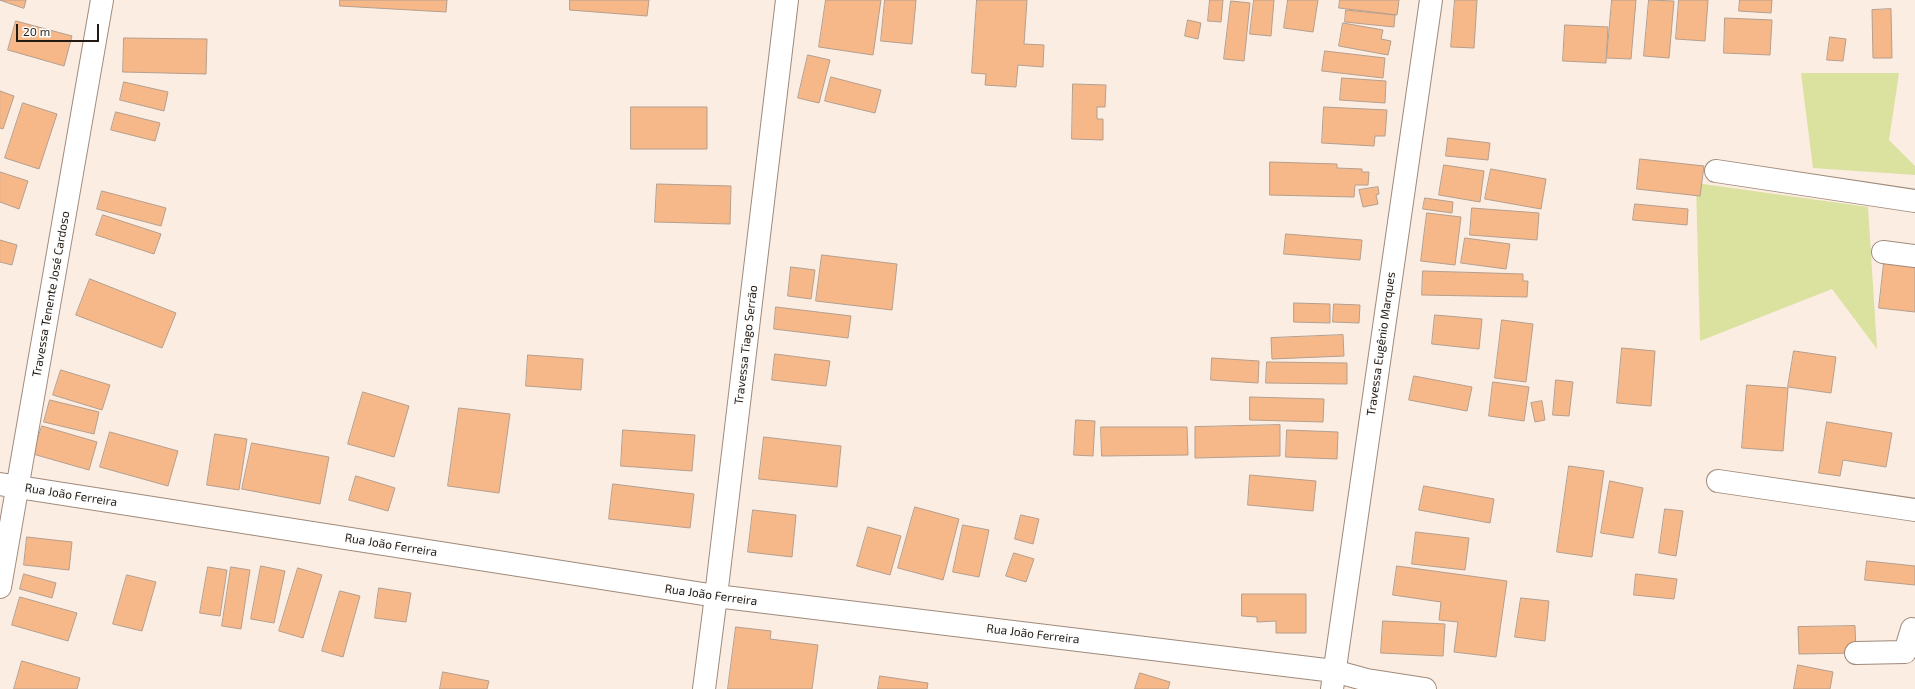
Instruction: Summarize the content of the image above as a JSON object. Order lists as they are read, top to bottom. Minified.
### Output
{"streets":{"street":["Travessa Tenente José Cardoso","Travessa Eugênio Marques","Travessa Tiago Serrão","Rua João Ferreira"]},"crossings":[["Travessa Tenente José Cardoso","Rua João Ferreira"],["Travessa Eugênio Marques","Rua João Ferreira"],["Travessa Tiago Serrão","Rua João Ferreira"]],"scale_bar":"20 m"}
